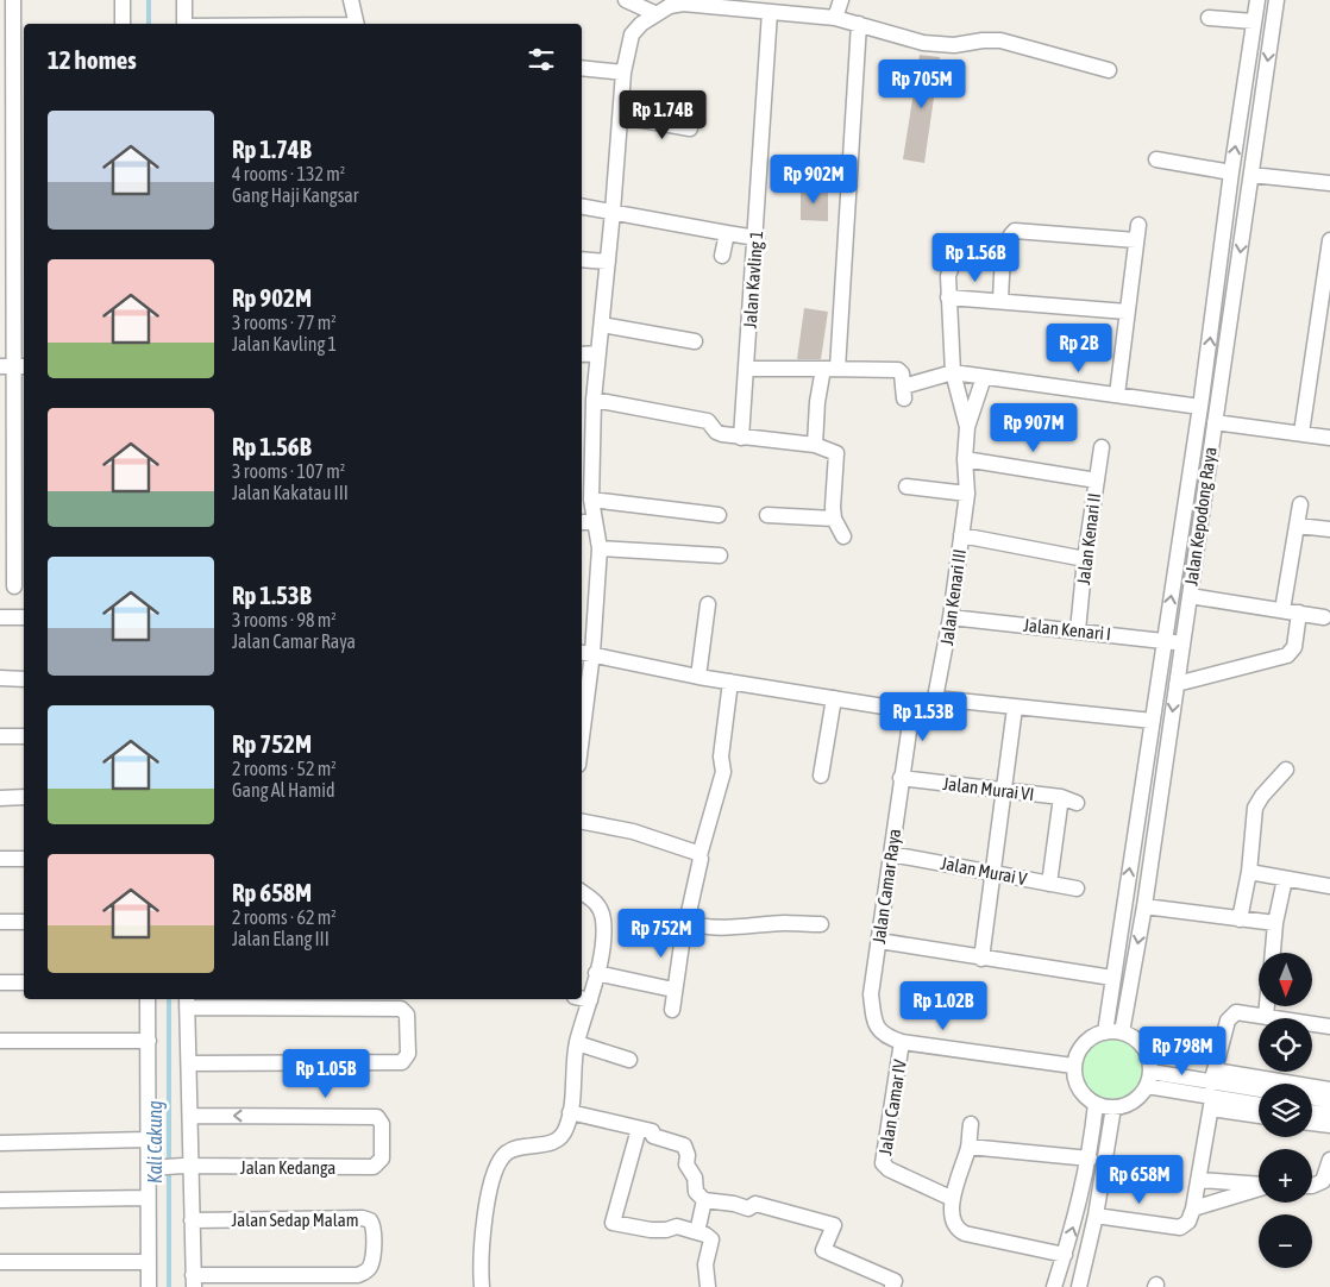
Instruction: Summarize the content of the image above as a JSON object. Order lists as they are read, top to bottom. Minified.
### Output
{"streets":{"street":["Jalan Kavling 1","Jalan Kepodong Raya","Jalan Kenari II","Jalan Kenari III","Jalan Kenari I","Jalan Murai VI","Jalan Murai V","Jalan Camar Raya","Jalan Camar IV","Jalan Kedanga","Jalan Sedap Malam"]},"crossings":[["Jalan Kepodong Raya","Jalan Kenari I"],["Jalan Kepodong Raya","Jalan Camar Raya"],["Jalan Kenari II","Jalan Kenari I"],["Jalan Kenari III","Jalan Kenari I"],["Jalan Kenari III","Jalan Camar Raya"],["Jalan Murai VI","Jalan Camar Raya"],["Jalan Murai V","Jalan Camar Raya"],["Jalan Camar Raya","Jalan Camar IV"]],"water":["Kali Cakung"],"north":"bottom","page":{"heading":"12 homes","price":["Rp 705M","Rp 1.74B","Rp 902M","Rp 1.56B","Rp 2B","Rp 907M","Rp 1.53B","Rp 752M","Rp 1.02B","Rp 798M","Rp 1.05B","Rp 658M"],"list":[{"name":"Rp 1.74B","note":"4 rooms · 132 m² · Gang Haji Kangsar"},{"name":"Rp 902M","note":"3 rooms · 77 m² · Jalan Kavling 1"},{"name":"Rp 1.56B","note":"3 rooms · 107 m² · Jalan Kakatau III"},{"name":"Rp 1.53B","note":"3 rooms · 98 m² · Jalan Camar Raya"},{"name":"Rp 752M","note":"2 rooms · 52 m² · Gang Al Hamid"},{"name":"Rp 658M","note":"2 rooms · 62 m² · Jalan Elang III"}],"map_buttons":["+","−"]}}
